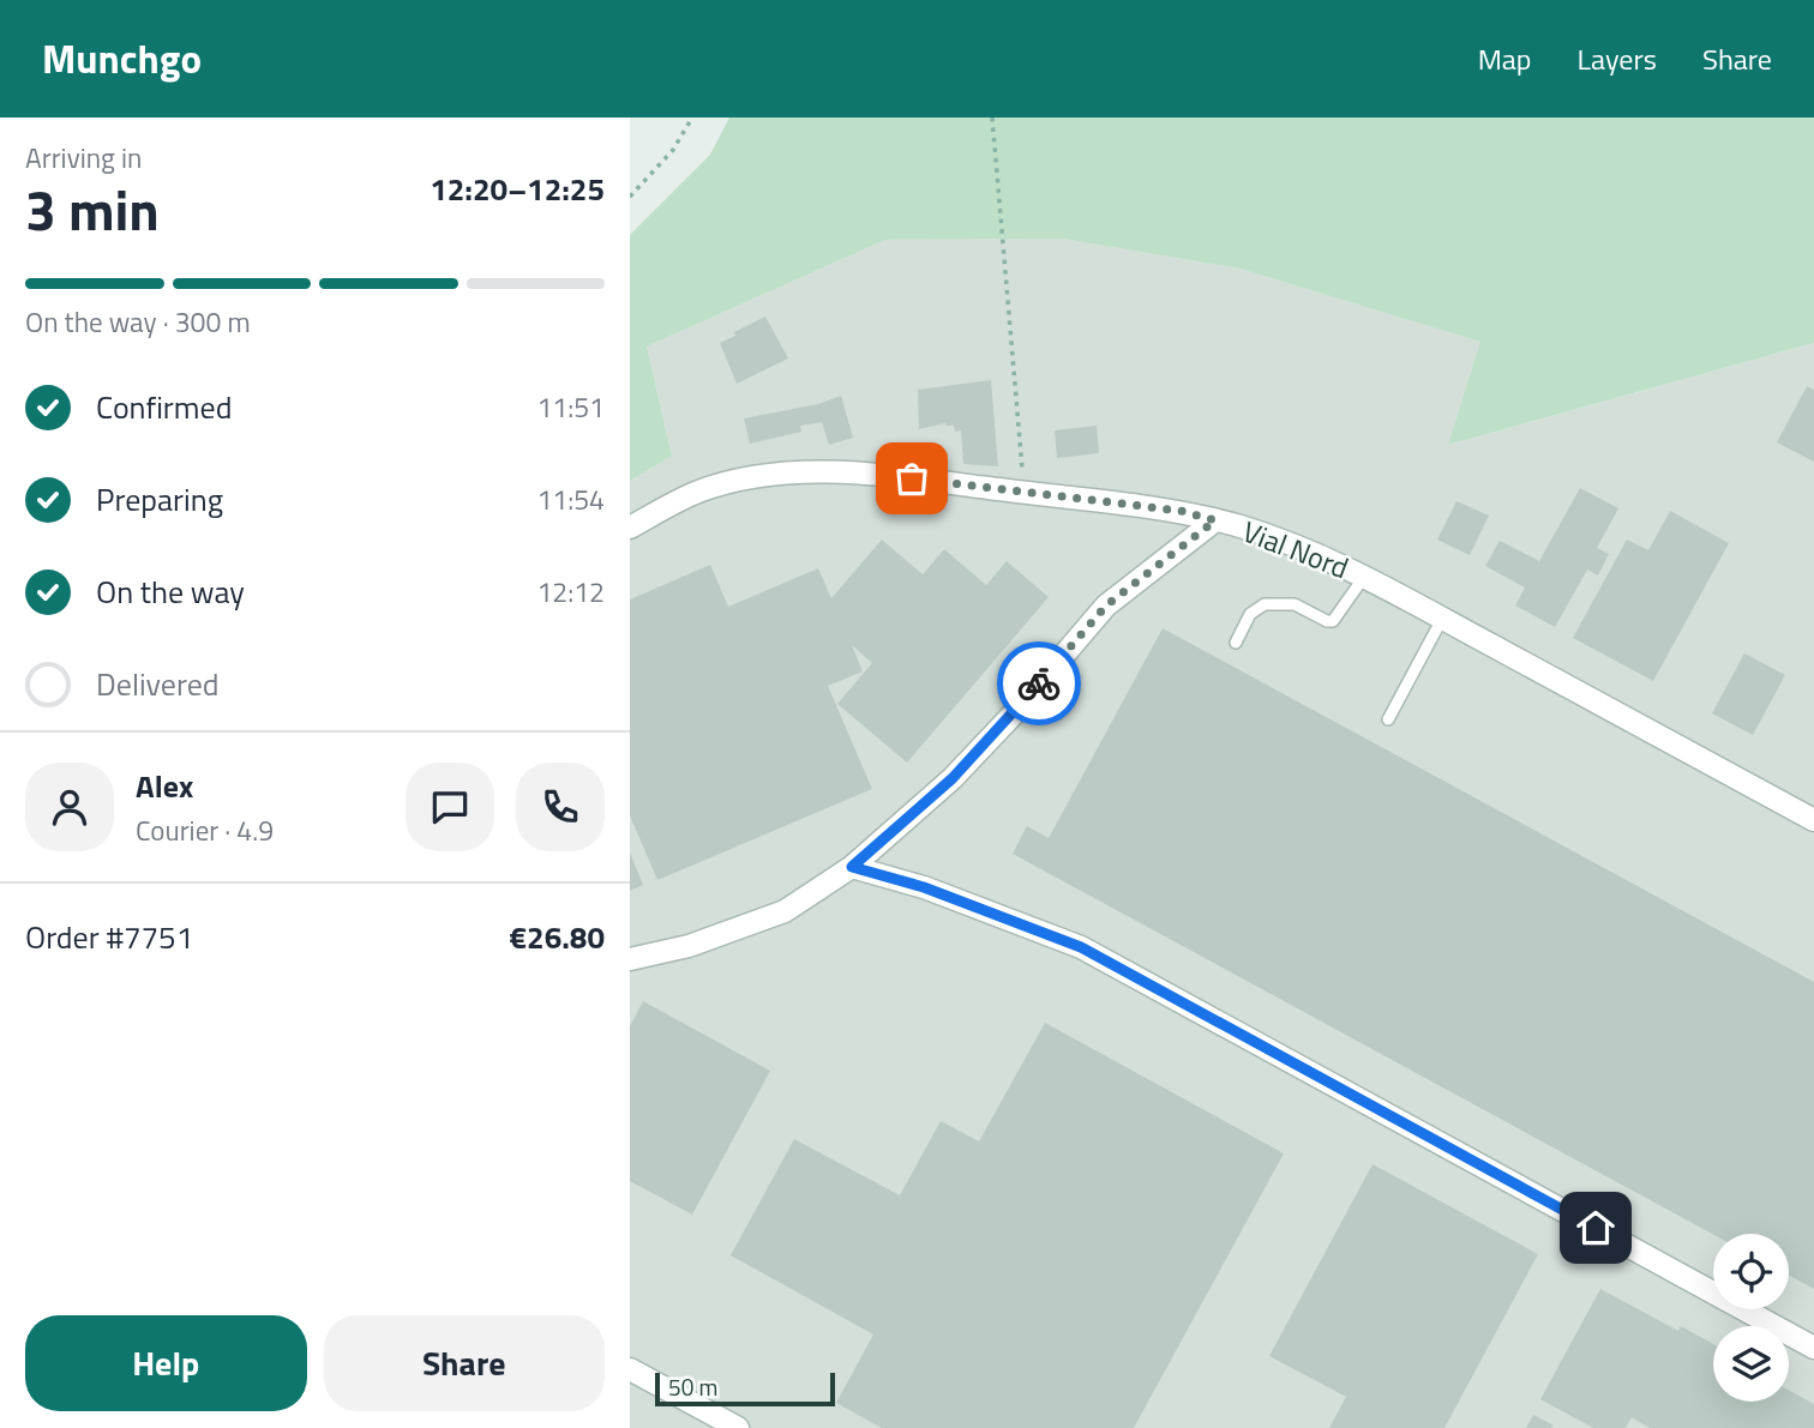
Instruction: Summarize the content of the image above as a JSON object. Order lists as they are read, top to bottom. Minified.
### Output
{"streets":{"street":["Vial Nord"]},"scale_bar":"50 m","page":{"header":"Munchgo","nav":["Map","Layers","Share"],"heading":["3 min","Arriving in","12:20–12:25"],"panel":["Alex","Courier · 4.9","Order #7751","€26.80"],"bar":"On the way · 300 m","list":[["Confirmed","11:51"],["Preparing","11:54"],["On the way","12:12"],"Delivered"],"buttons":["Help","Share"],"scale":"50 m"}}
